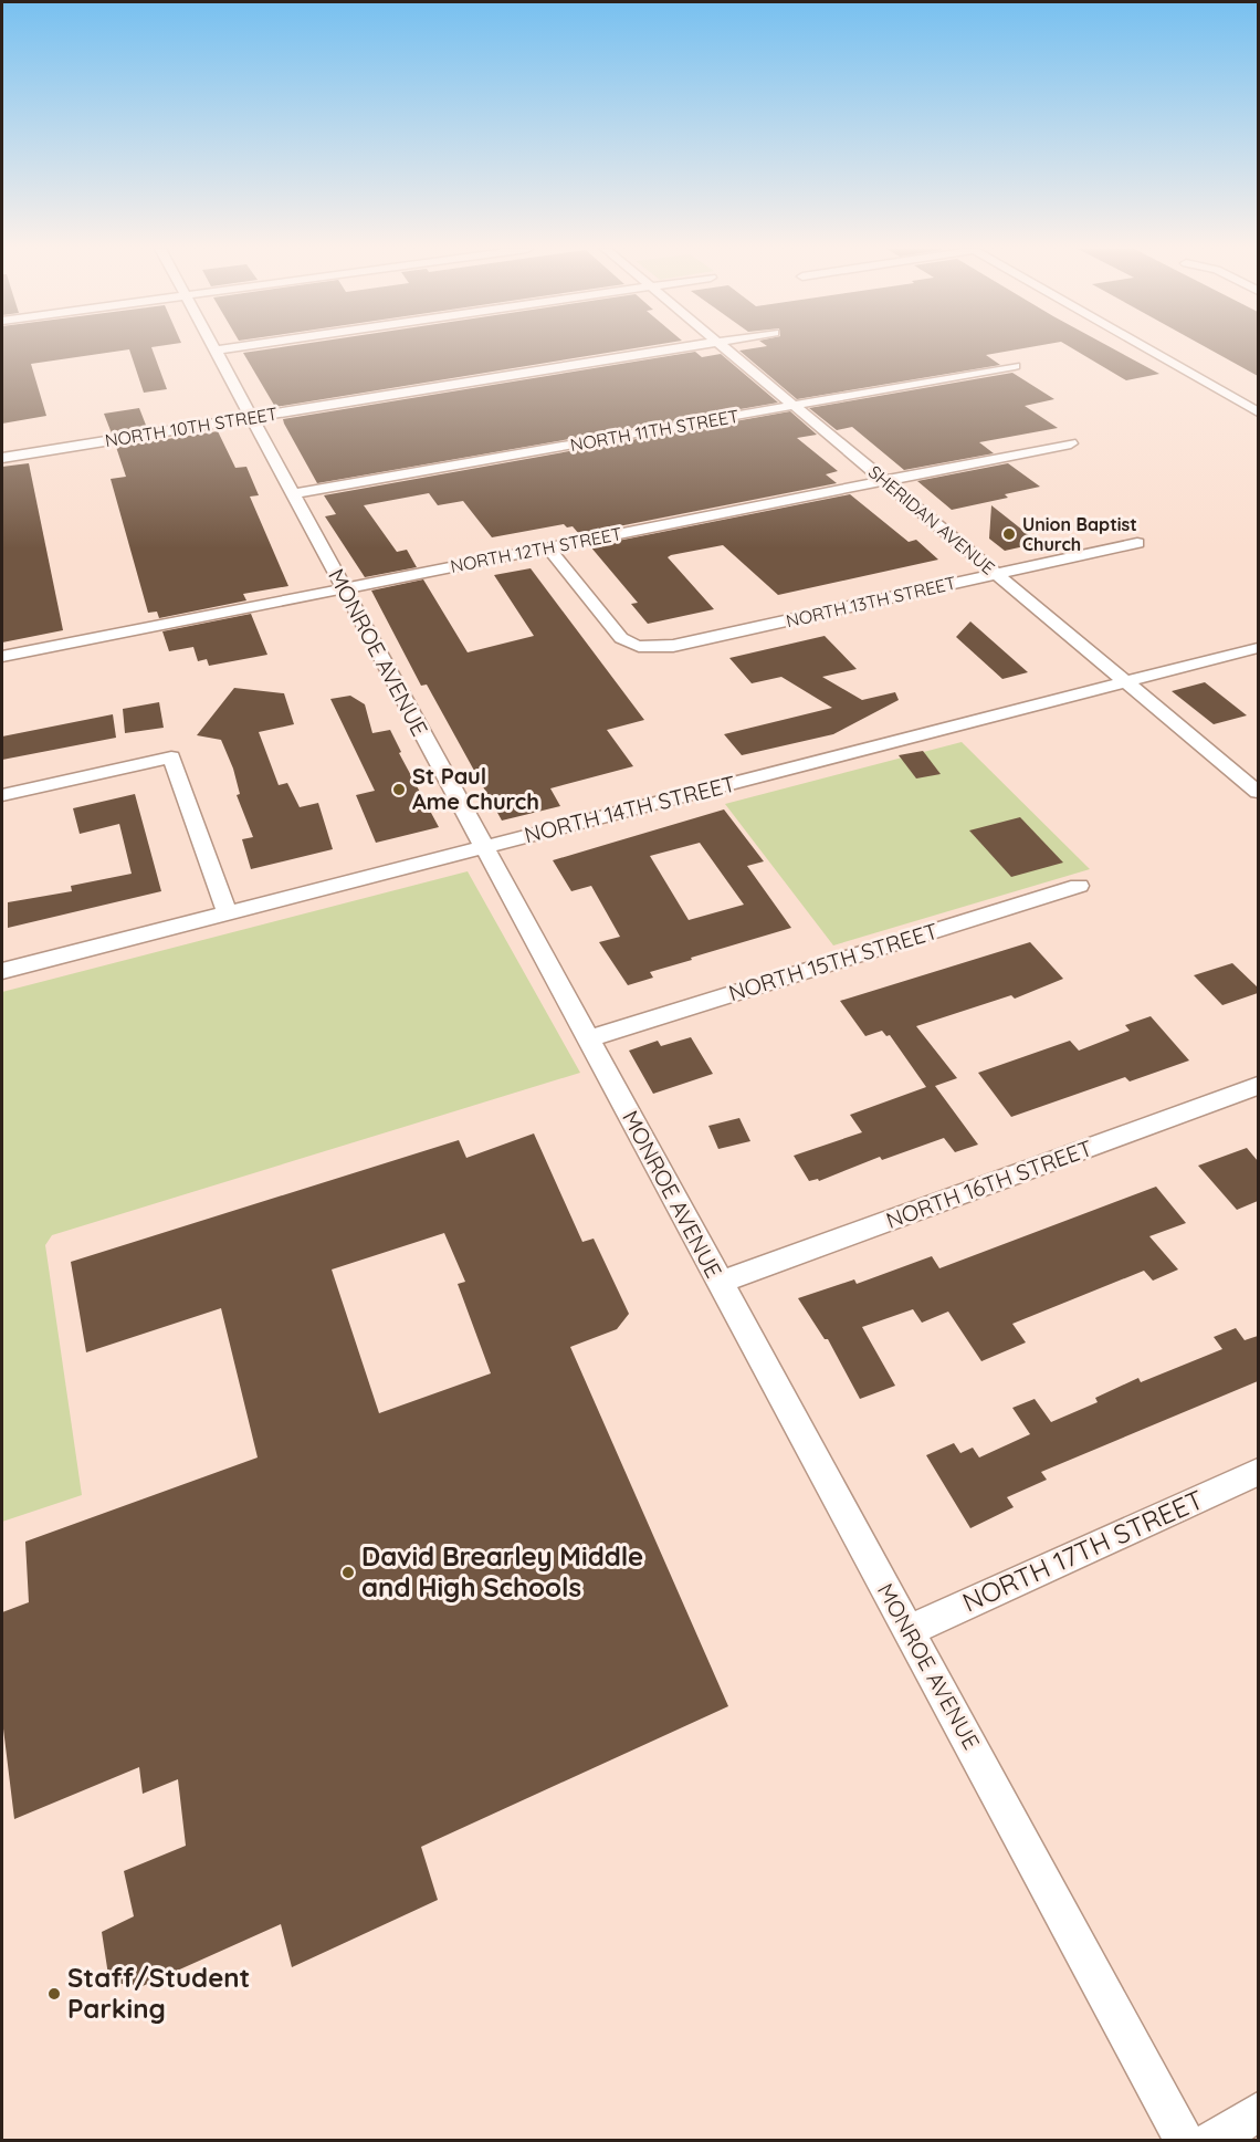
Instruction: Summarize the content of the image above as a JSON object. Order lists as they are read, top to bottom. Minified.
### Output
{"streets":{"street":["NORTH 10TH STREET","NORTH 11TH STREET","SHERIDAN AVENUE","NORTH 12TH STREET","NORTH 13TH STREET","MONROE AVENUE","NORTH 14TH STREET","NORTH 15TH STREET","NORTH 16TH STREET","NORTH 17TH STREET"]},"crossings":[["NORTH 10TH STREET","MONROE AVENUE"],["NORTH 11TH STREET","SHERIDAN AVENUE"],["NORTH 11TH STREET","MONROE AVENUE"],["SHERIDAN AVENUE","NORTH 12TH STREET"],["SHERIDAN AVENUE","NORTH 13TH STREET"],["SHERIDAN AVENUE","NORTH 14TH STREET"],["NORTH 12TH STREET","NORTH 13TH STREET"],["NORTH 12TH STREET","MONROE AVENUE"],["MONROE AVENUE","NORTH 14TH STREET"],["MONROE AVENUE","NORTH 15TH STREET"],["MONROE AVENUE","NORTH 16TH STREET"],["MONROE AVENUE","NORTH 17TH STREET"]],"places":["Union Baptist Church","St Paul Ame Church","David Brearley Middle and High Schools","Staff/Student Parking"]}
